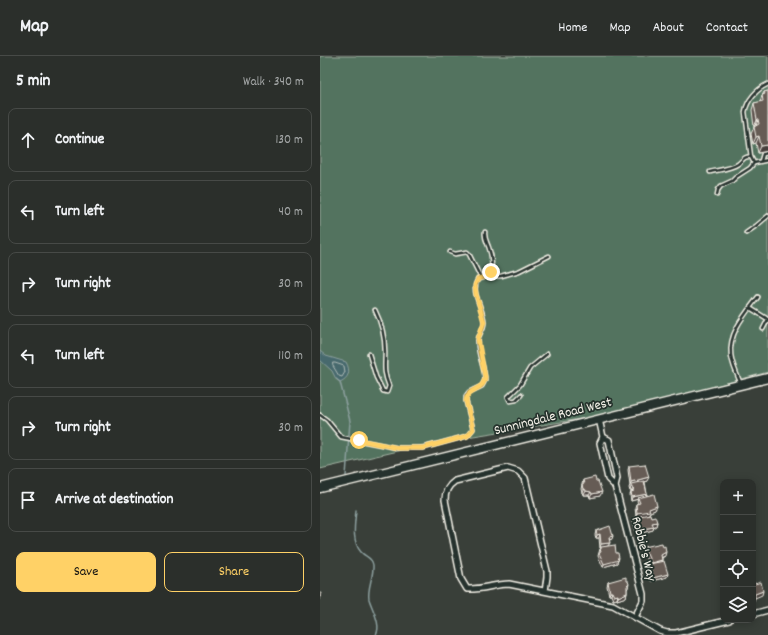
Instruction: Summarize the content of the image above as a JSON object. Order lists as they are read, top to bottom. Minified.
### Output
{"streets":{"main road":["Sunningdale Road West"],"street":["Robbie's Way"]},"crossings":[["Sunningdale Road West","Robbie's Way"]],"page":{"header":"Map","nav":["Home","Map","About","Contact"],"heading":["5 min","Walk · 340 m"],"list":[["Continue","130 m"],["Turn left","40 m"],["Turn right","30 m"],["Turn left","110 m"],["Turn right","30 m"],"Arrive at destination"],"map_buttons":["+","−"],"buttons":["Save","Share"]}}
